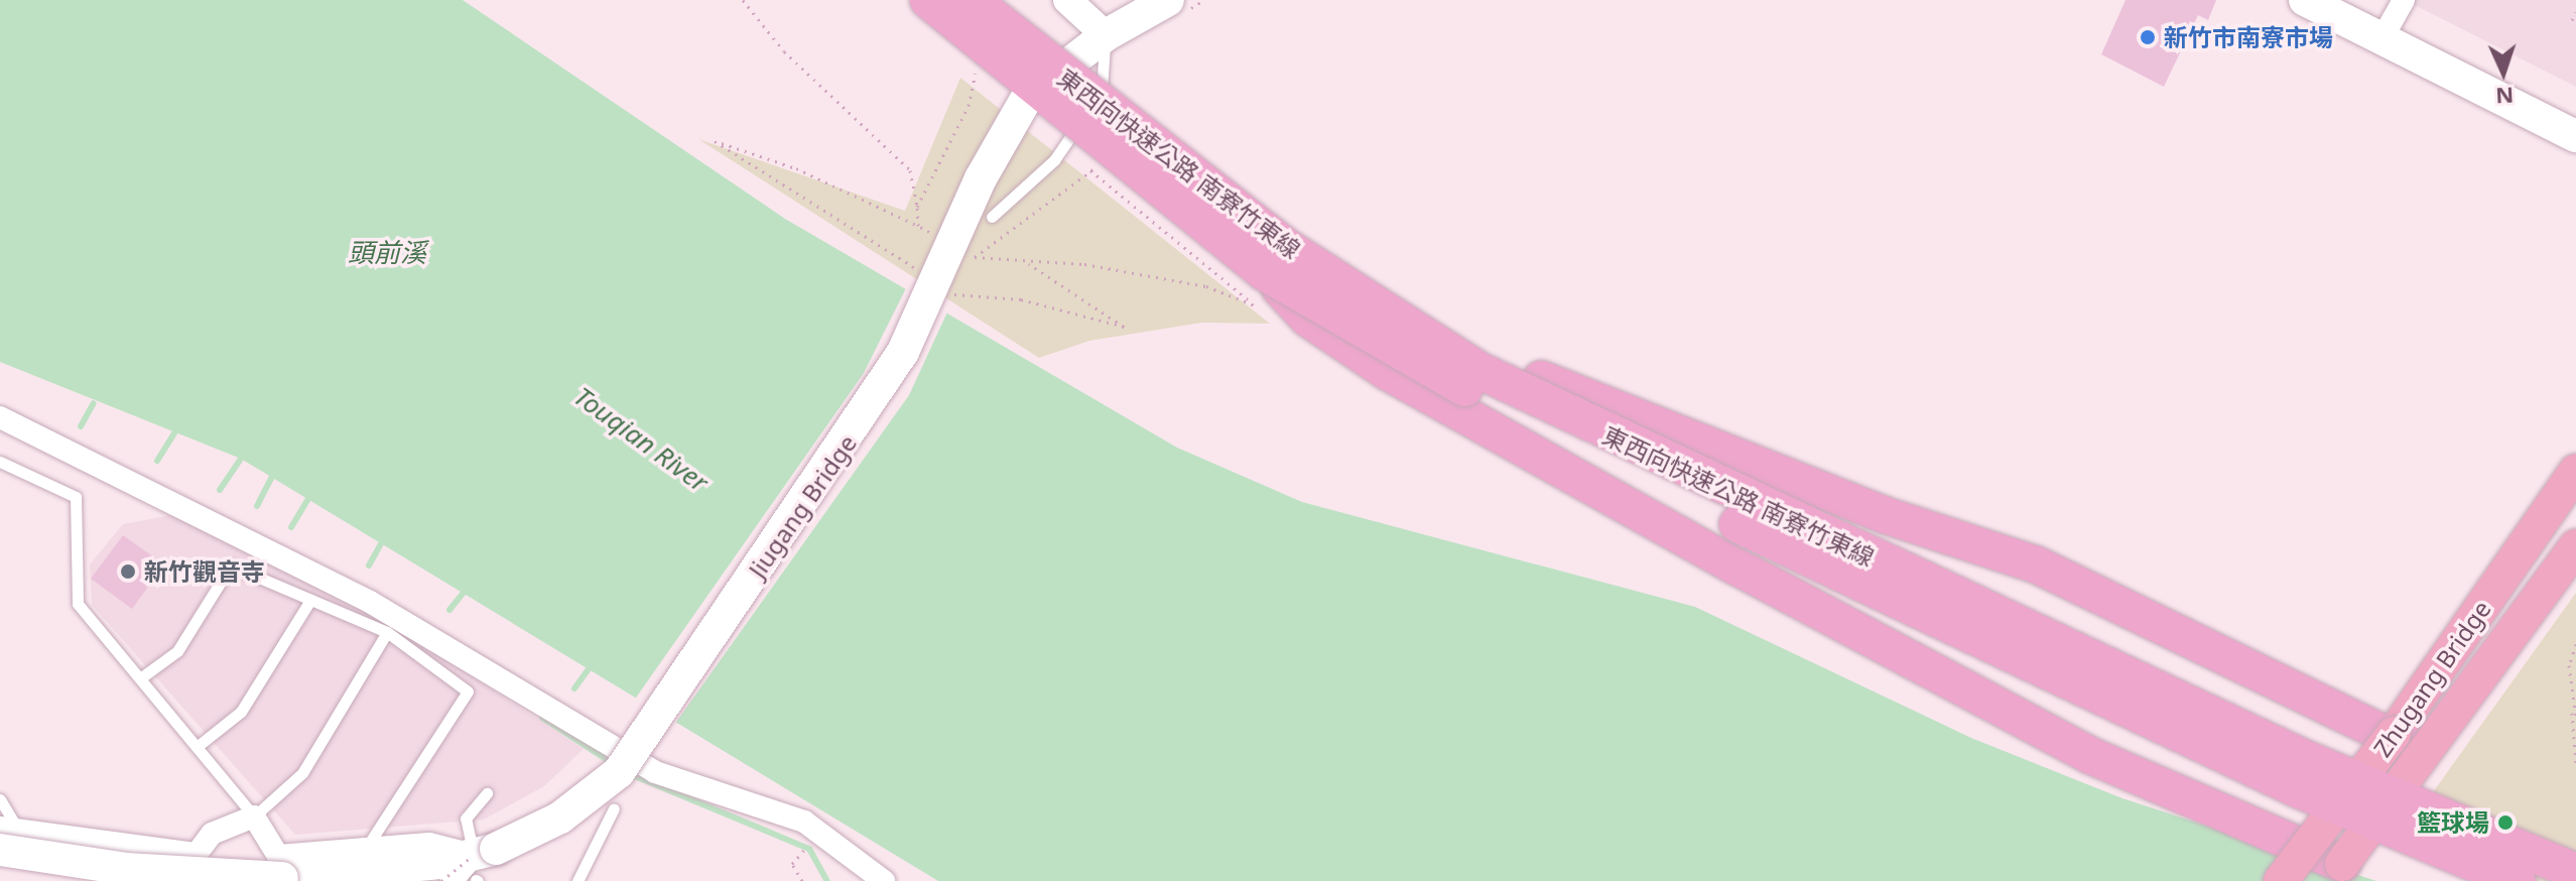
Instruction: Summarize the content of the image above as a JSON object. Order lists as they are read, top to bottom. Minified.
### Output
{"streets":{"highway":["東西向快速公路 南寮竹東線"],"main road":["Jiugang Bridge","Zhugang Bridge"]},"water":["頭前溪","Touqian River"],"places":["新竹市南寮市場","新竹觀音寺","籃球場"],"north":"bottom"}
